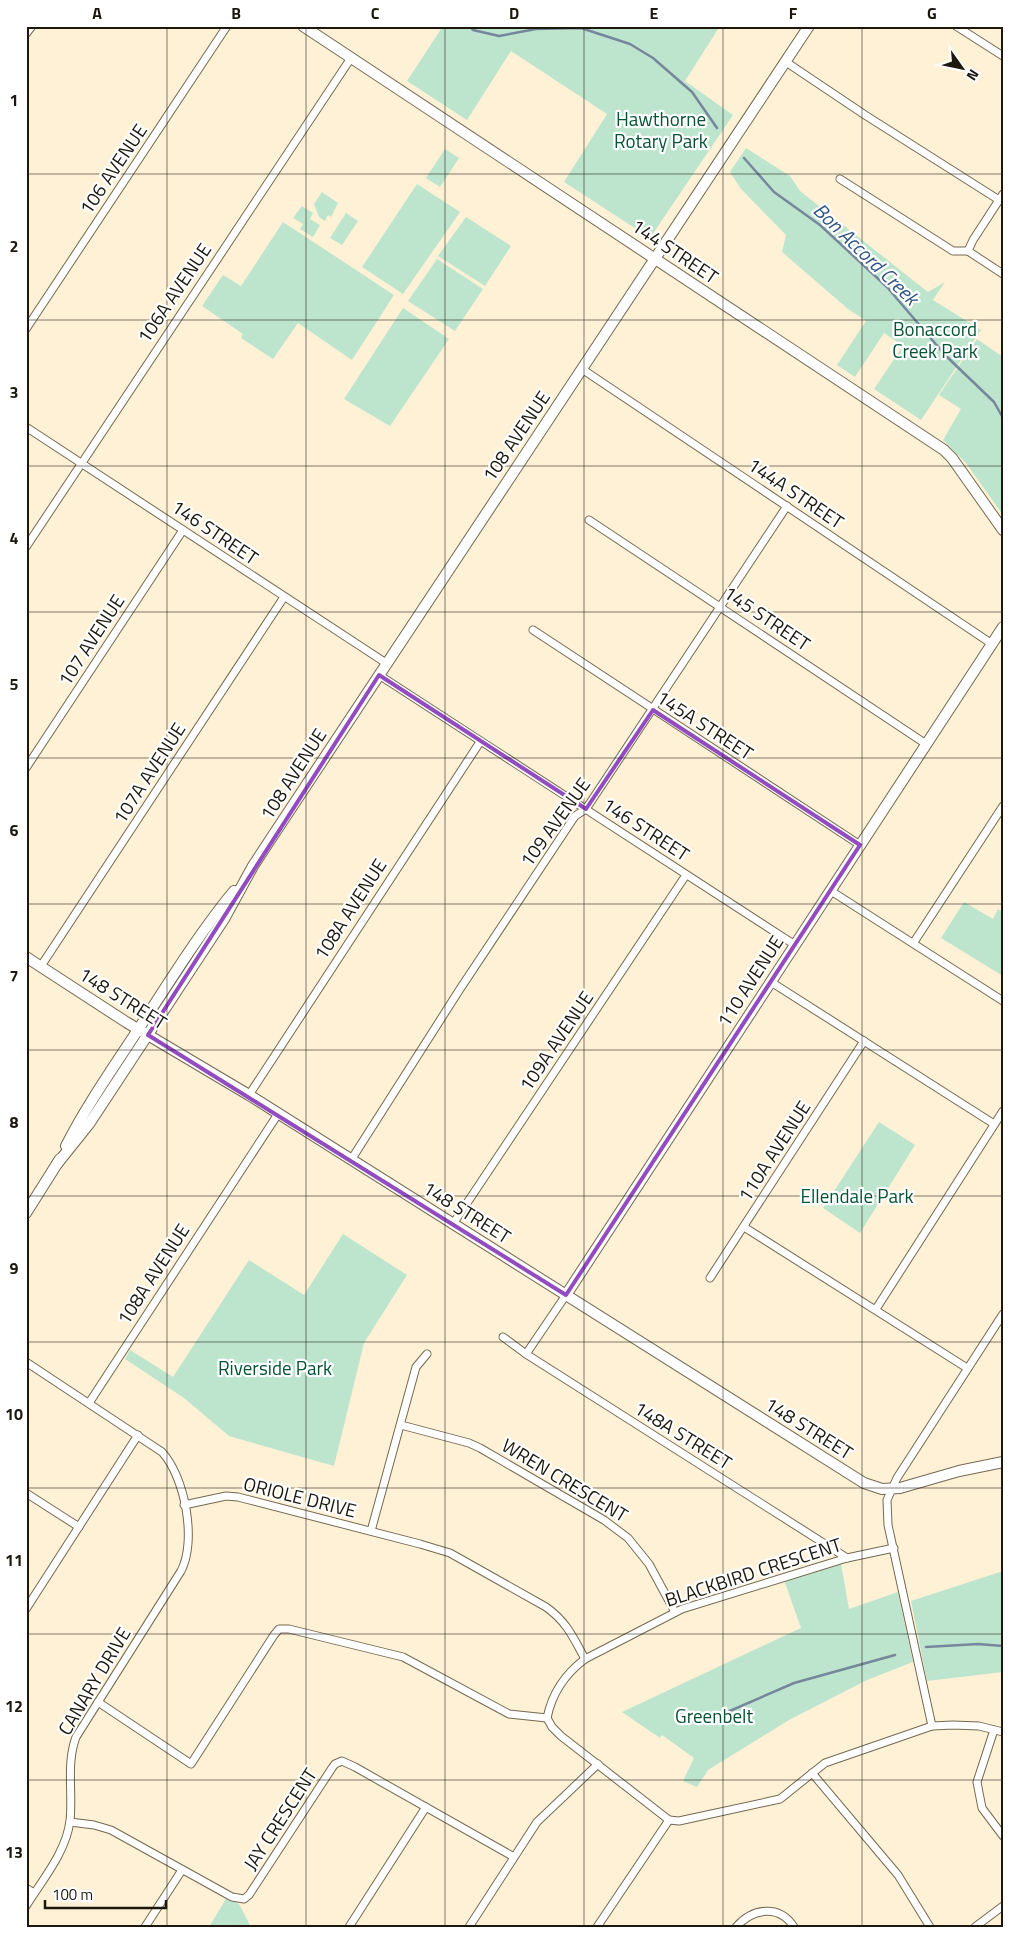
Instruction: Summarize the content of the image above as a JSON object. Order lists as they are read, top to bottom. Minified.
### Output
{"streets":{"main road":["144 STREET","108 AVENUE","110 AVENUE","148 STREET"],"street":["106 AVENUE","106A AVENUE","144A STREET","146 STREET","145 STREET","107 AVENUE","145A STREET","107A AVENUE","109 AVENUE","108A AVENUE","109A AVENUE","110A AVENUE","148A STREET","WREN CRESCENT","ORIOLE DRIVE","BLACKBIRD CRESCENT","CANARY DRIVE","JAY CRESCENT"]},"crossings":[["144 STREET","106A AVENUE"],["144 STREET","108 AVENUE"],["106A AVENUE","146 STREET"],["108 AVENUE","144A STREET"],["108 AVENUE","146 STREET"],["108 AVENUE","148 STREET"],["144A STREET","109 AVENUE"],["144A STREET","110 AVENUE"],["146 STREET","107 AVENUE"],["146 STREET","107A AVENUE"],["146 STREET","109 AVENUE"],["146 STREET","108A AVENUE"],["146 STREET","110 AVENUE"],["146 STREET","109A AVENUE"],["145 STREET","109 AVENUE"],["145 STREET","110 AVENUE"],["145A STREET","109 AVENUE"],["145A STREET","110 AVENUE"],["107A AVENUE","148 STREET"],["109 AVENUE","148 STREET"],["108A AVENUE","148 STREET"],["110 AVENUE","148 STREET"],["110 AVENUE","148A STREET"],["148 STREET","109A AVENUE"],["148A STREET","BLACKBIRD CRESCENT"],["WREN CRESCENT","BLACKBIRD CRESCENT"],["ORIOLE DRIVE","BLACKBIRD CRESCENT"],["ORIOLE DRIVE","CANARY DRIVE"],["CANARY DRIVE","JAY CRESCENT"]],"water":["Bon Accord Creek"],"parks":["Hawthorne Rotary Park","Bonaccord Creek Park","Ellendale Park","Riverside Park","Greenbelt"],"scale_bar":"100 m","north":"bottom right","grid":{"columns":["A","B","C","D","E","F","G"],"rows":["1","2","3","4","5","6","7","8","9","10","11","12","13"]}}
